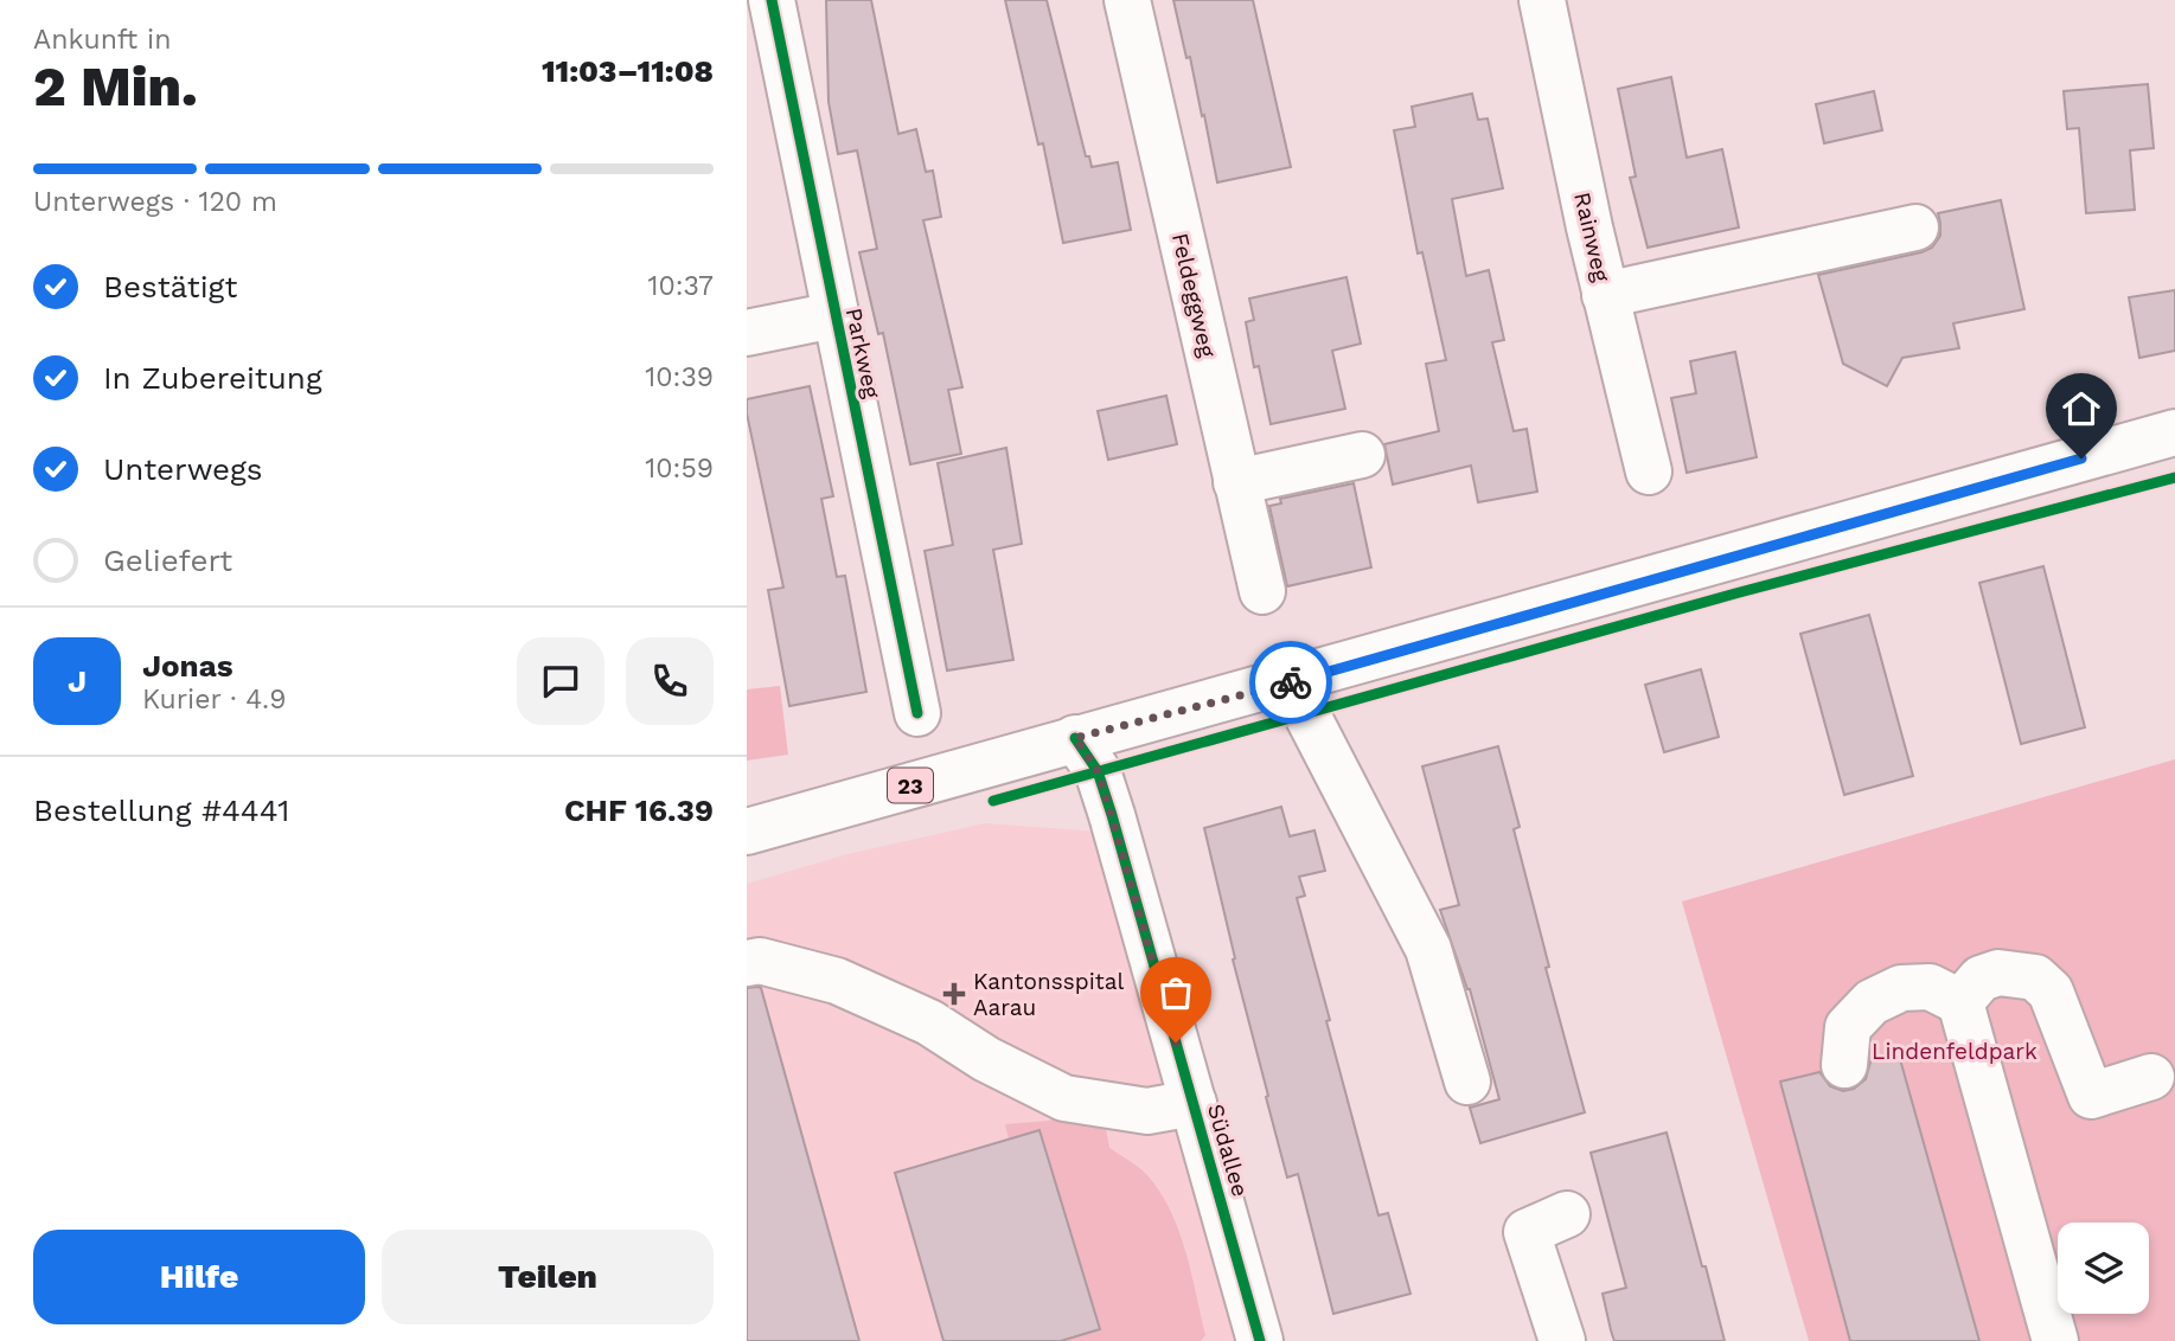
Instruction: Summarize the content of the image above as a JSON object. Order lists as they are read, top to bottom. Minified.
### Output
{"streets":{"street":["Rainweg","Feldeggweg","Parkweg","23","Südallee"]},"crossings":[["23","Südallee"]],"parks":["Lindenfeldpark"],"places":{"health":["Kantonsspital Aarau"]},"page":{"heading":["2 Min.","Ankunft in","11:03–11:08"],"panel":["Jonas","Kurier · 4.9","Bestellung #4441","CHF 16.39"],"bar":"Unterwegs · 120 m","list":[["Bestätigt","10:37"],["In Zubereitung","10:39"],["Unterwegs","10:59"],"Geliefert"],"round":"J","buttons":["Hilfe","Teilen"]}}
